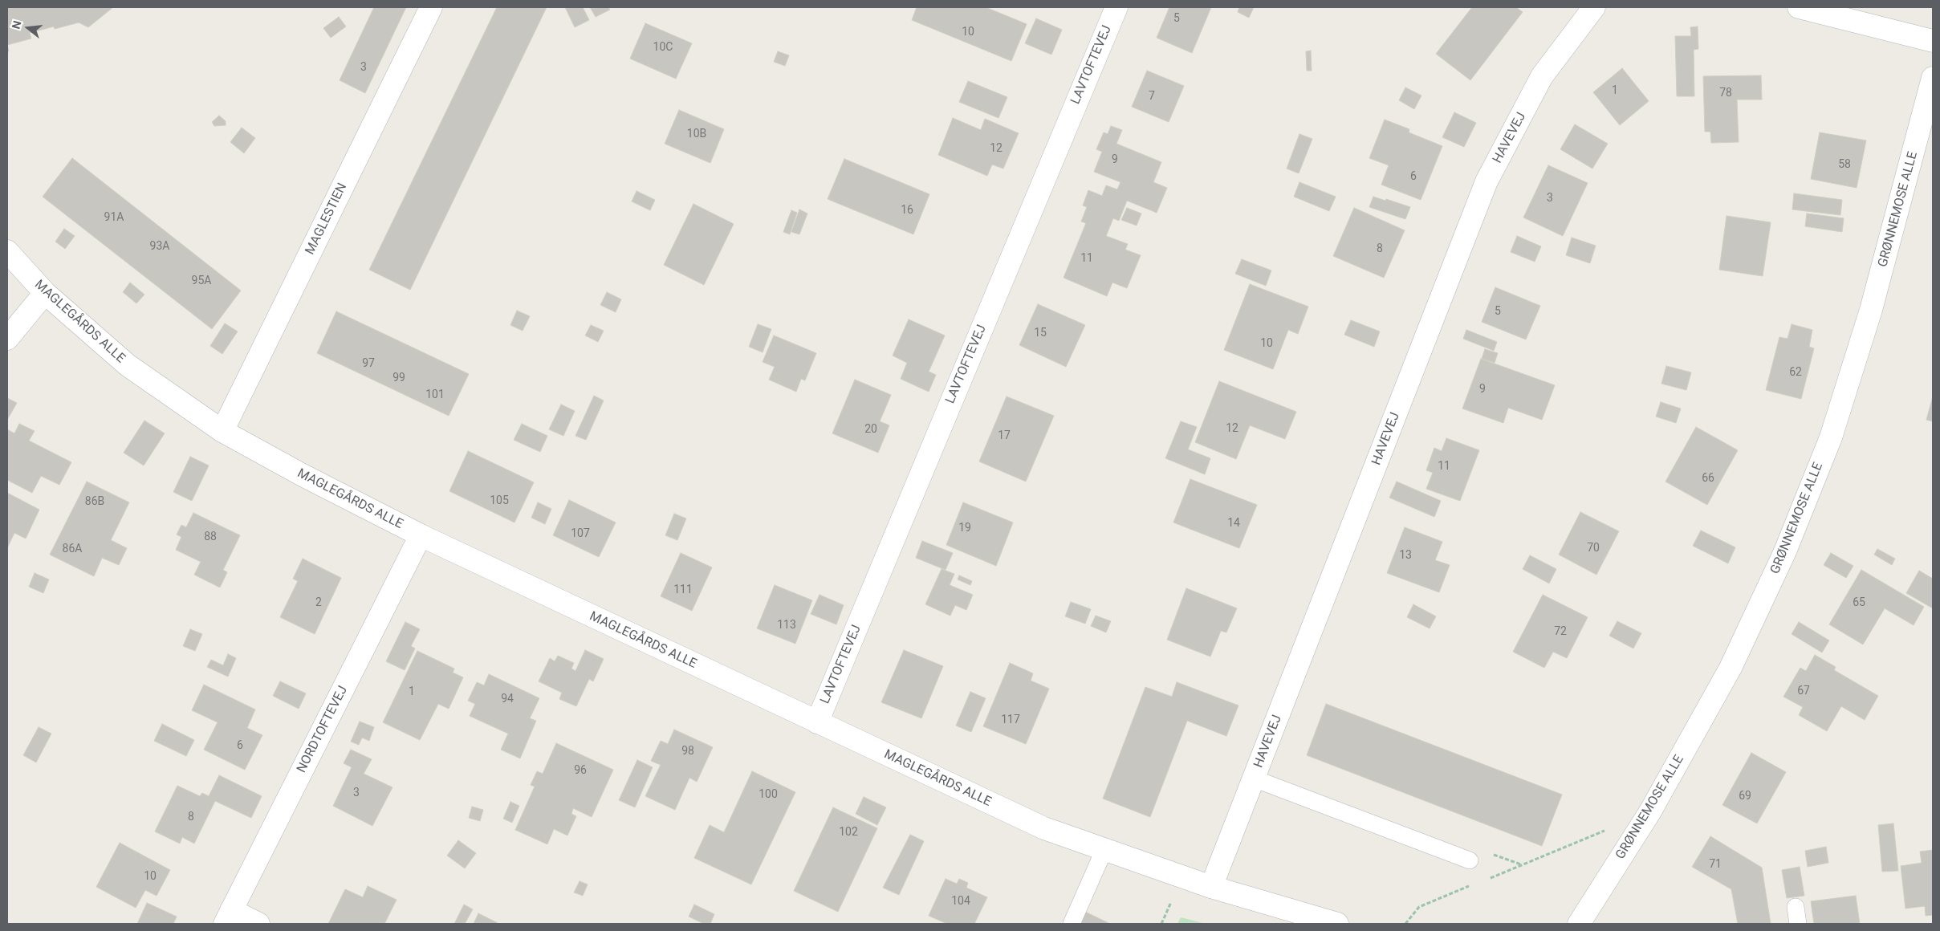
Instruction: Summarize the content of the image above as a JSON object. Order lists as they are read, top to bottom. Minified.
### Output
{"streets":{"street":["LAVTOFTEVEJ","HAVEVEJ","GRØNNEMOSE ALLE","MAGLESTIEN","MAGLEGÅRDS ALLE","NORDTOFTEVEJ"]},"crossings":[["LAVTOFTEVEJ","MAGLEGÅRDS ALLE"],["HAVEVEJ","MAGLEGÅRDS ALLE"],["MAGLESTIEN","MAGLEGÅRDS ALLE"],["MAGLEGÅRDS ALLE","NORDTOFTEVEJ"]],"house_numbers":["5","10","10C","3","1","78","7","10B","12","9","58","6","3","16","91A","93A","8","11","95A","5","15","10","97","62","99","9","101","12","20","17","11","66","105","86B","14","19","107","88","70","86A","13","111","2","65","113","72","67","1","94","117","6","98","96","3","100","69","8","102","71","10","104"],"north":"left"}
